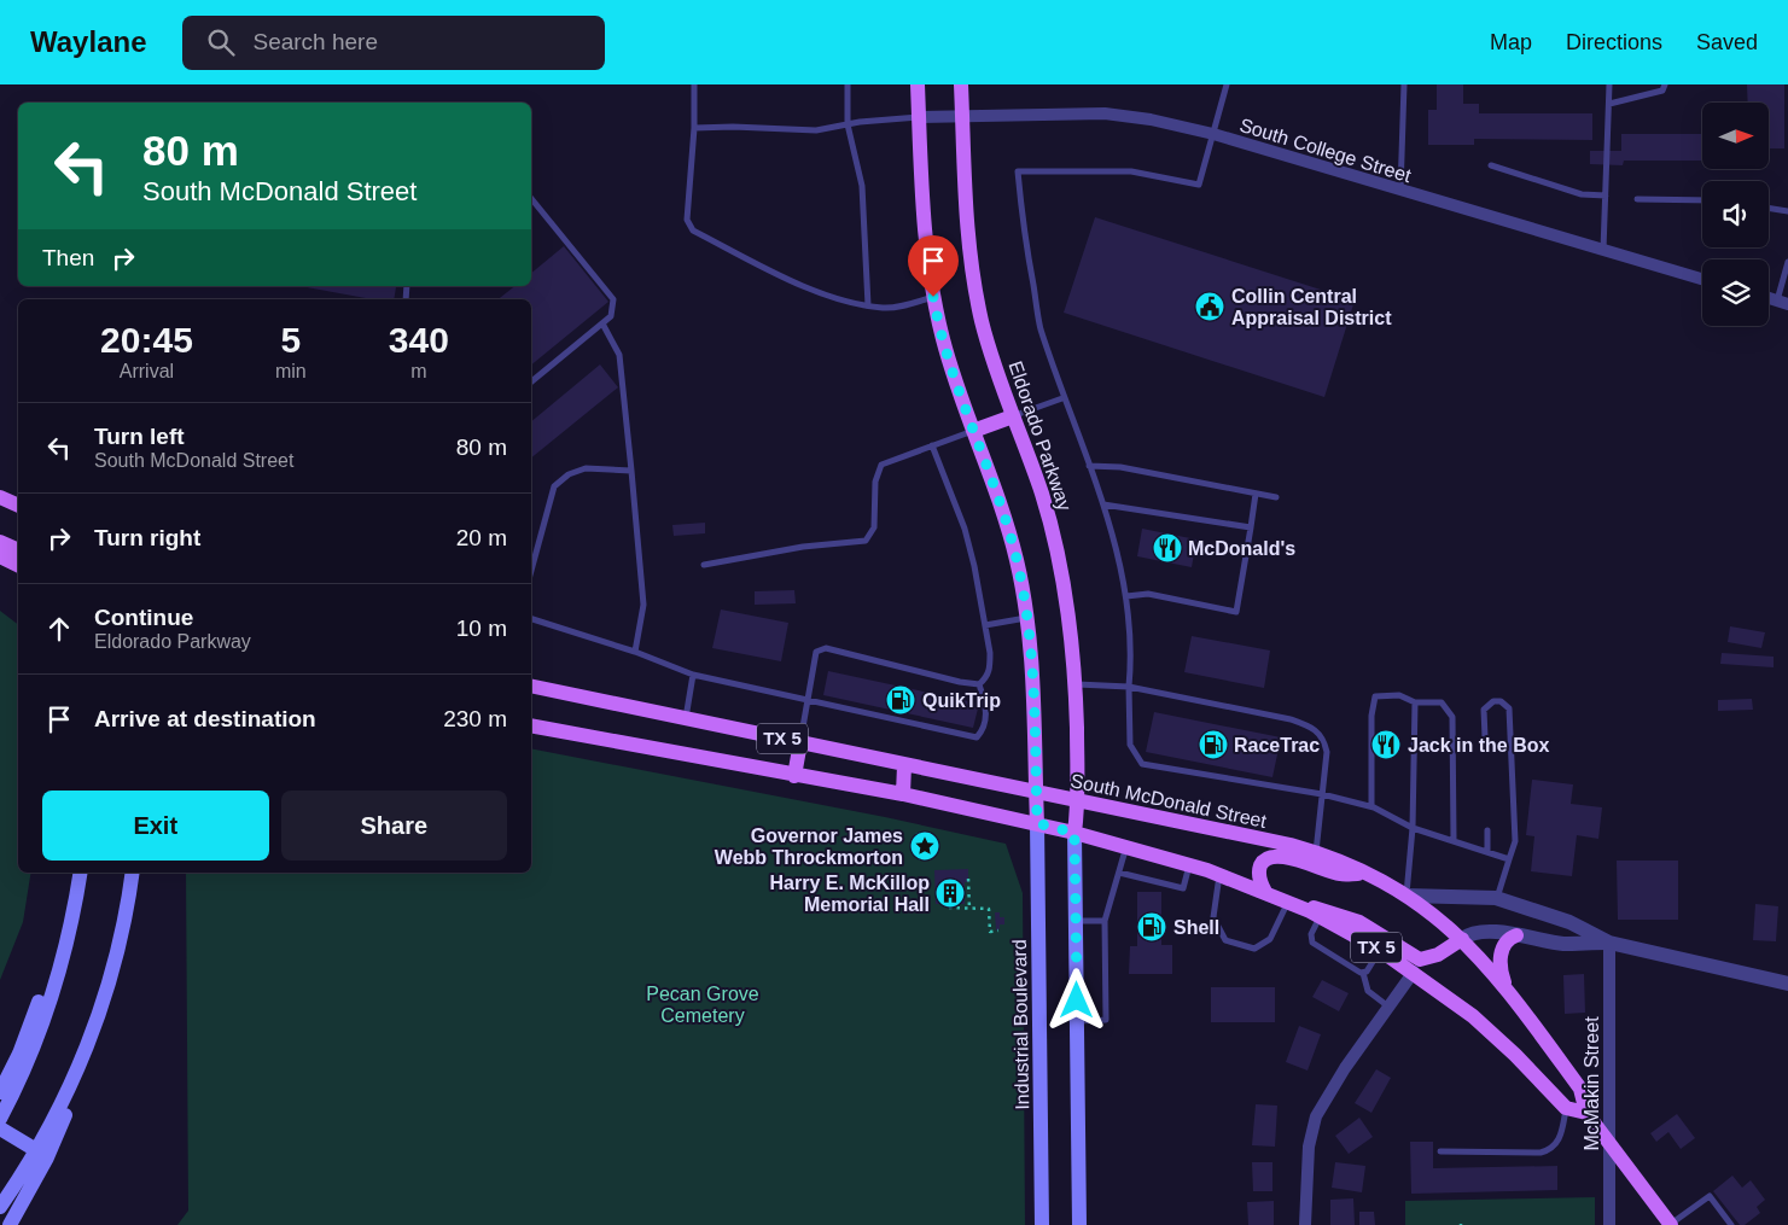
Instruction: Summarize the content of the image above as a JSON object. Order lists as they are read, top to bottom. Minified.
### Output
{"streets":{"main road":["Eldorado Parkway","TX 5","South McDonald Street","Industrial Boulevard"],"street":["South College Street","McMakin Street"]},"crossings":[["South College Street","Eldorado Parkway"],["Eldorado Parkway","TX 5"],["Eldorado Parkway","South McDonald Street"],["TX 5","Industrial Boulevard"],["South McDonald Street","McMakin Street"]],"parks":["Pecan Grove Cemetery"],"places":{"public building":["Collin Central Appraisal District"],"restaurant":["McDonald's","Jack in the Box"],"fuel station":["QuikTrip","RaceTrac","Shell"],"place":["Governor James Webb Throckmorton"],"building":["Harry E. McKillop Memorial Hall"]},"north":"right","page":{"header":"Waylane","search":"Search here","nav":["Map","Directions","Saved"],"turn":["80 m","South McDonald Street"],"then":"Then","eta":["20:45","Arrival","5","min","340","m"],"list":[{"name":"Turn left","note":"South McDonald Street","value":"80 m"},{"name":"Turn right","value":"20 m"},{"name":"Continue","note":"Eldorado Parkway","value":"10 m"},{"name":"Arrive at destination","value":"230 m"}],"buttons":["Exit","Share"]}}
